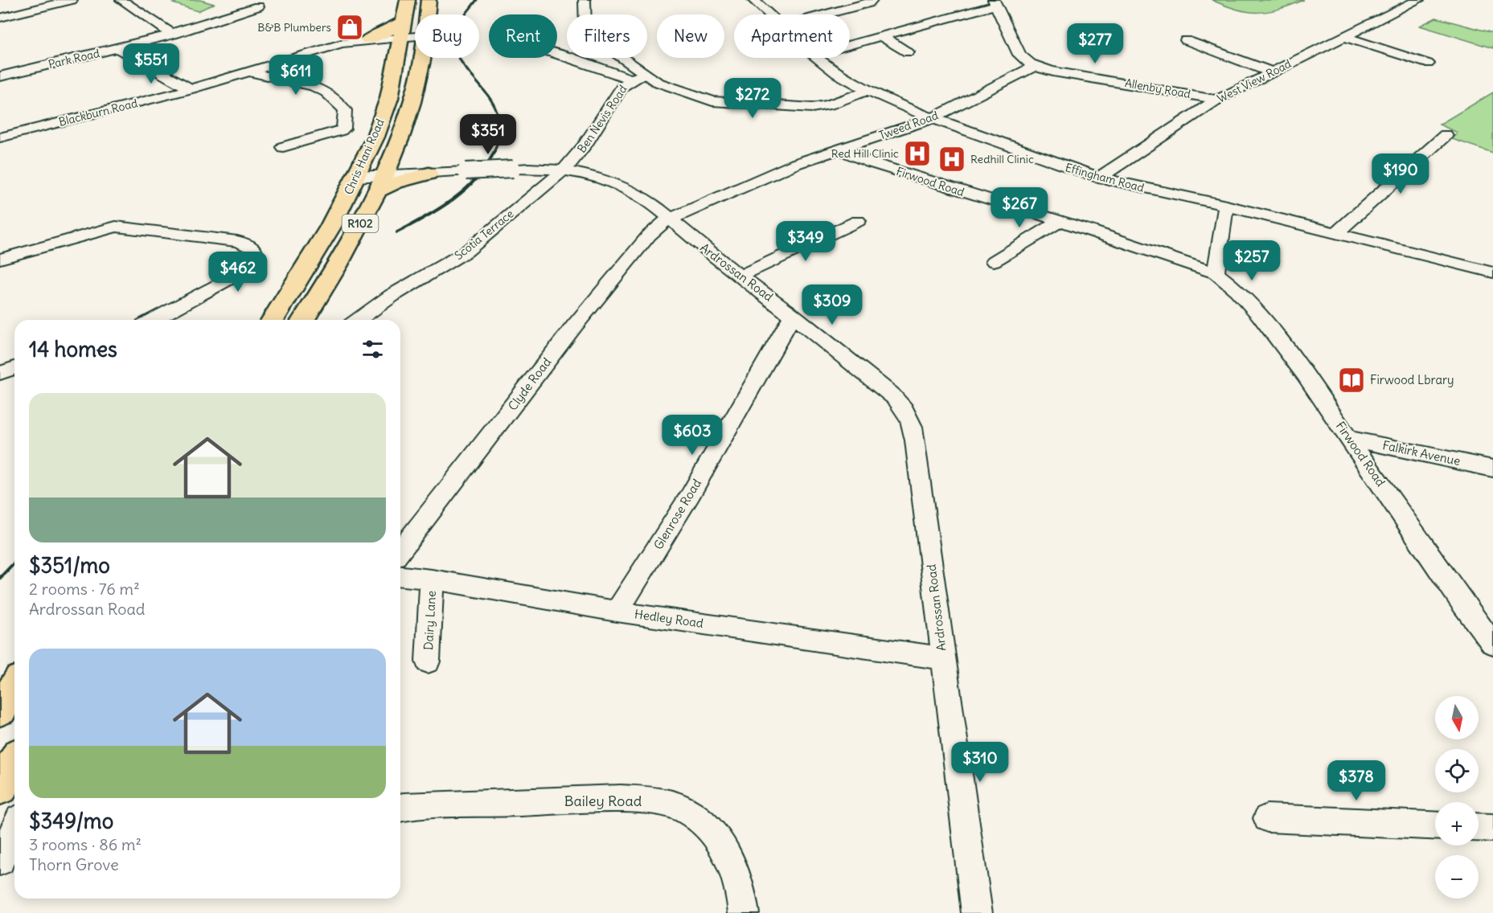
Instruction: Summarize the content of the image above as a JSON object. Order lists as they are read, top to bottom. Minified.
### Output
{"streets":{"main road":["Chris Hani Road","R102"],"street":["Park Road","West View Road","Allenby Road","Blackburn Road","Ben Nevis Road","Tweed Road","Effingham Road","Firwood Road","Scotia Terrace","Ardrossan Road","Clyde Road","Falkirk Avenue","Glenrose Road","Hedley Road","Dairy Lane","Bailey Road"]},"crossings":[["West View Road","Allenby Road"],["West View Road","Effingham Road"],["Allenby Road","Tweed Road"],["Blackburn Road","Chris Hani Road"],["Ben Nevis Road","Scotia Terrace"],["Ben Nevis Road","Ardrossan Road"],["Tweed Road","Effingham Road"],["Tweed Road","Firwood Road"],["Tweed Road","Ardrossan Road"],["Tweed Road","Clyde Road"],["Firwood Road","Falkirk Avenue"],["Scotia Terrace","Ardrossan Road"],["Ardrossan Road","Clyde Road"],["Ardrossan Road","Glenrose Road"],["Ardrossan Road","Hedley Road"],["Glenrose Road","Hedley Road"],["Hedley Road","Dairy Lane"]],"places":{"shop":["B&B Plumbers"],"hospital":["Red Hill Clinic","Redhill Clinic"],"library":["Firwood Lbrary"]},"north":"bottom","page":{"chip":["Buy","Rent","Filters","New","Apartment"],"price":["$277","$551","$611","$272","$351","$190","$267","$349","$257","$462","$309","$603","$310","$378"],"heading":"14 homes","list":[{"name":"$351/mo","note":"2 rooms · 76 m² · Ardrossan Road"},{"name":"$349/mo","note":"3 rooms · 86 m² · Thorn Grove"}],"map_buttons":["+","−"]}}
